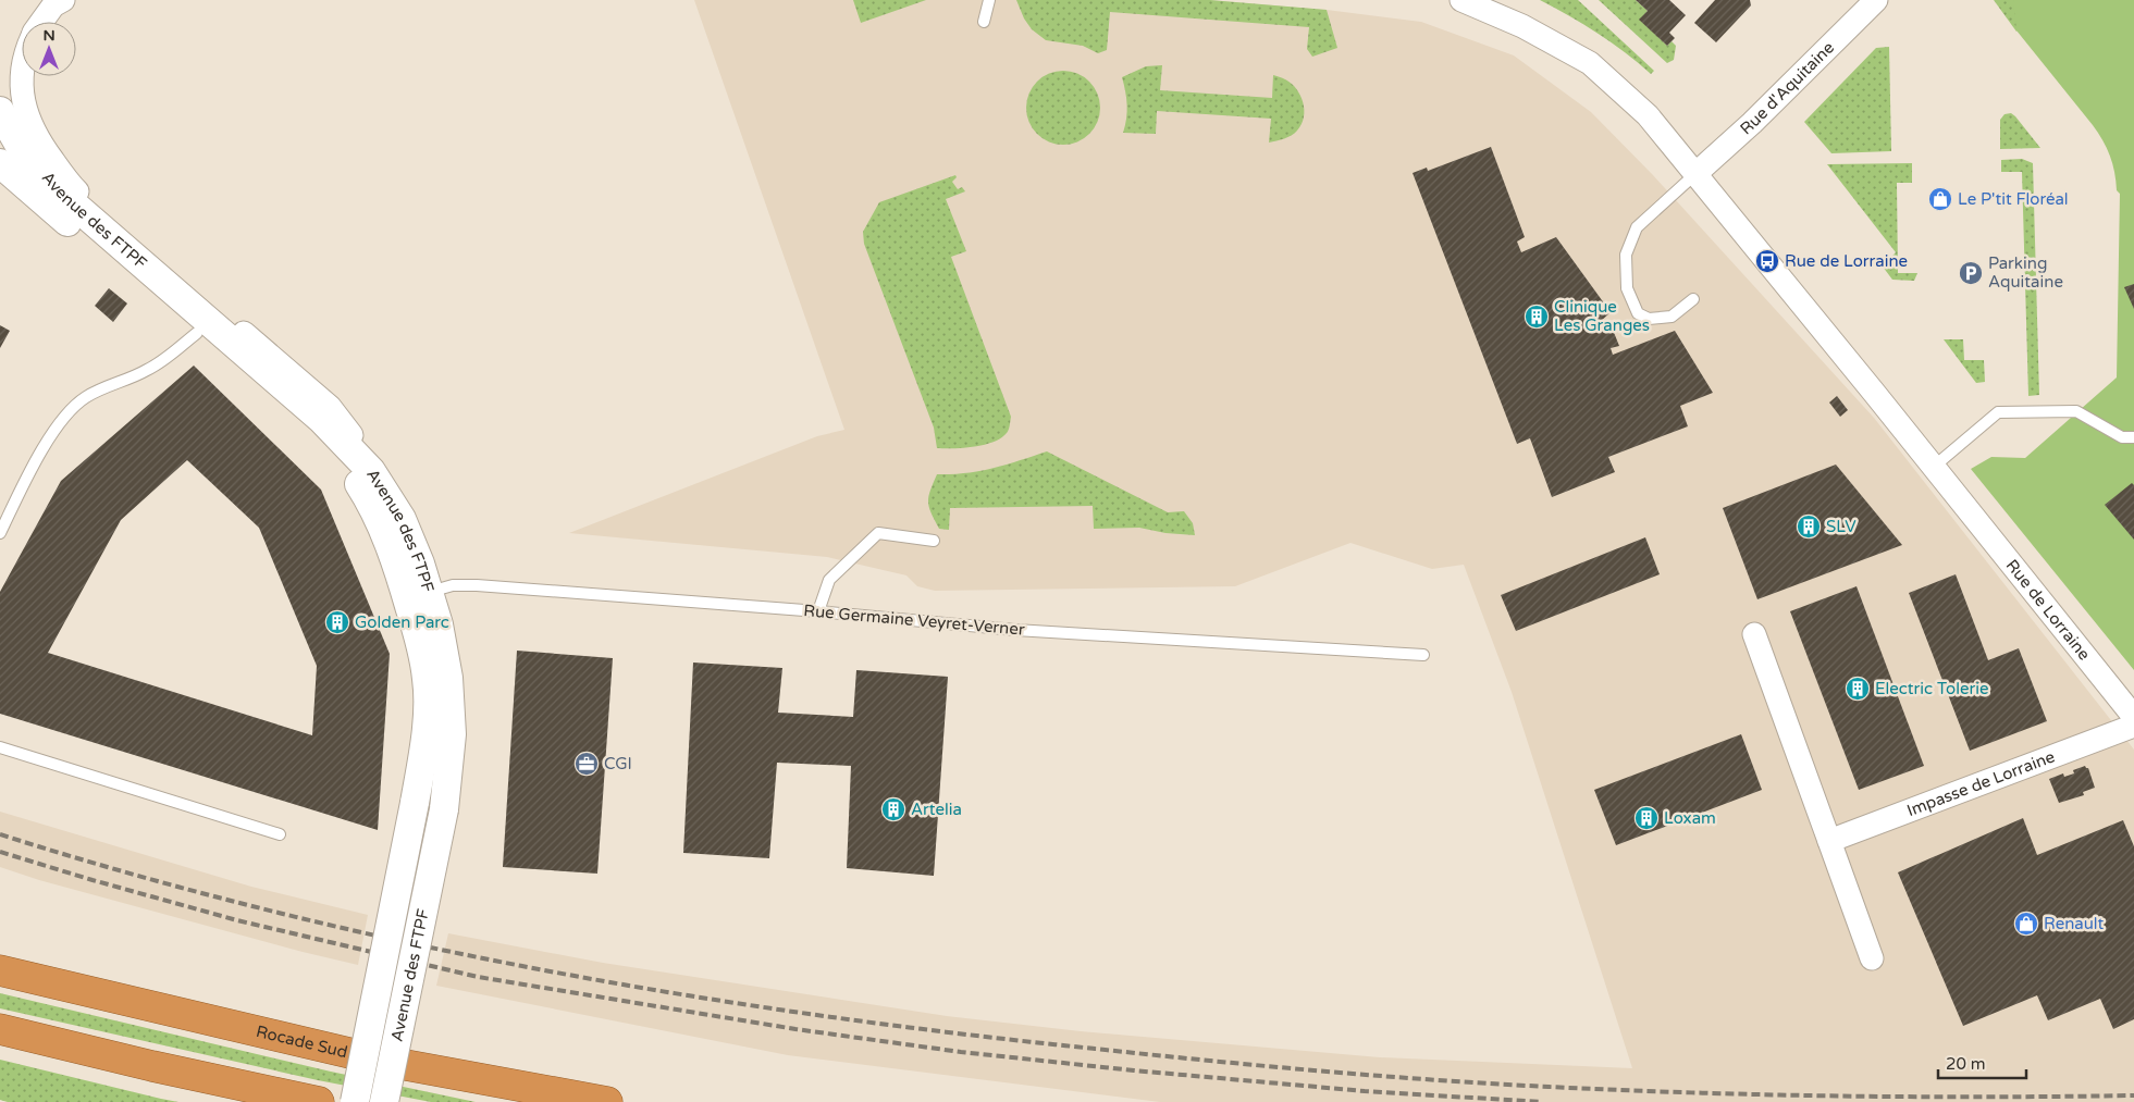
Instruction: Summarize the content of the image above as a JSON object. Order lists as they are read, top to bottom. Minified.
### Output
{"streets":{"highway":["Rocade Sud"],"street":["Rue d'Aquitaine","Avenue des FTPF","Rue de Lorraine","Impasse de Lorraine"],"lane":["Rue Germaine Veyret-Verner"]},"crossings":[["Rue d'Aquitaine","Rue de Lorraine"],["Avenue des FTPF","Rue Germaine Veyret-Verner"]],"places":{"shop":["Le P'tit Floréal","Renault"],"bus stop":["Rue de Lorraine"],"parking":["Parking Aquitaine"],"building":["Clinique Les Granges","SLV","Golden Parc","Electric Tolerie","Artelia","Loxam"],"office":["CGI"]},"scale_bar":"20 m","north":"top"}
